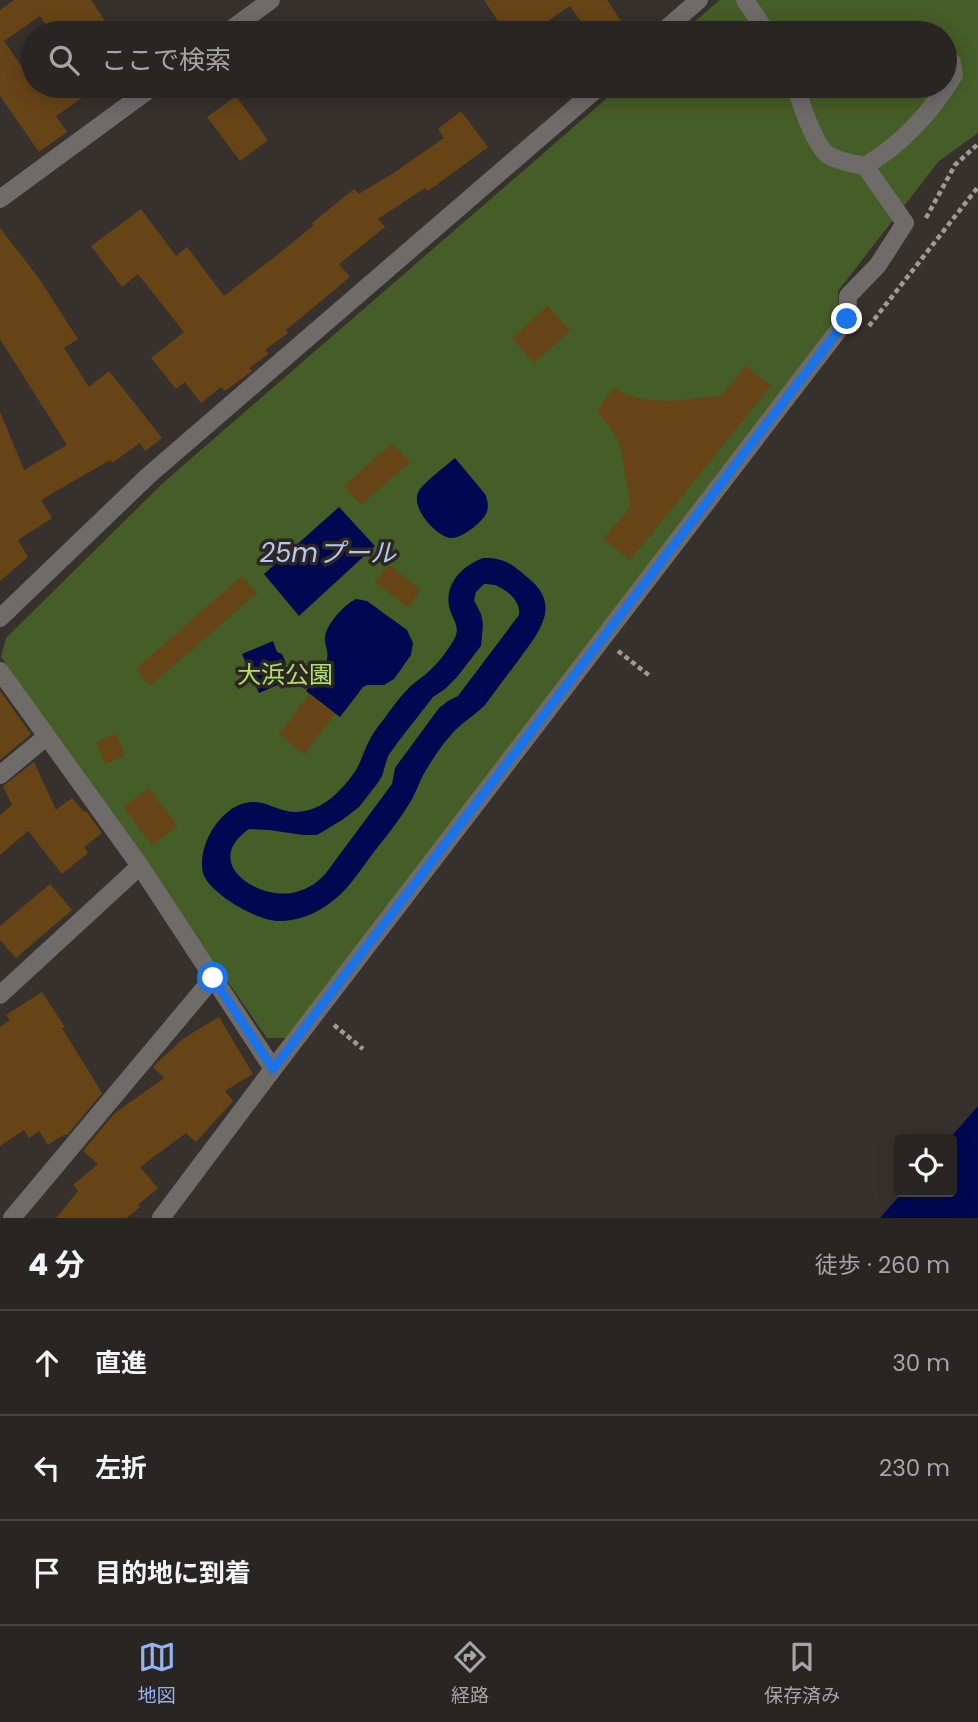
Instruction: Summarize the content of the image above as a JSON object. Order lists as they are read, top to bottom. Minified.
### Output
{"water":["25mプール"],"parks":["大浜公園"],"page":{"search":"ここで検索","heading":["4 分","徒歩 · 260 m"],"list":[["直進","30 m"],["左折","230 m"],"目的地に到着"],"nav":["地図","経路","保存済み"]}}
